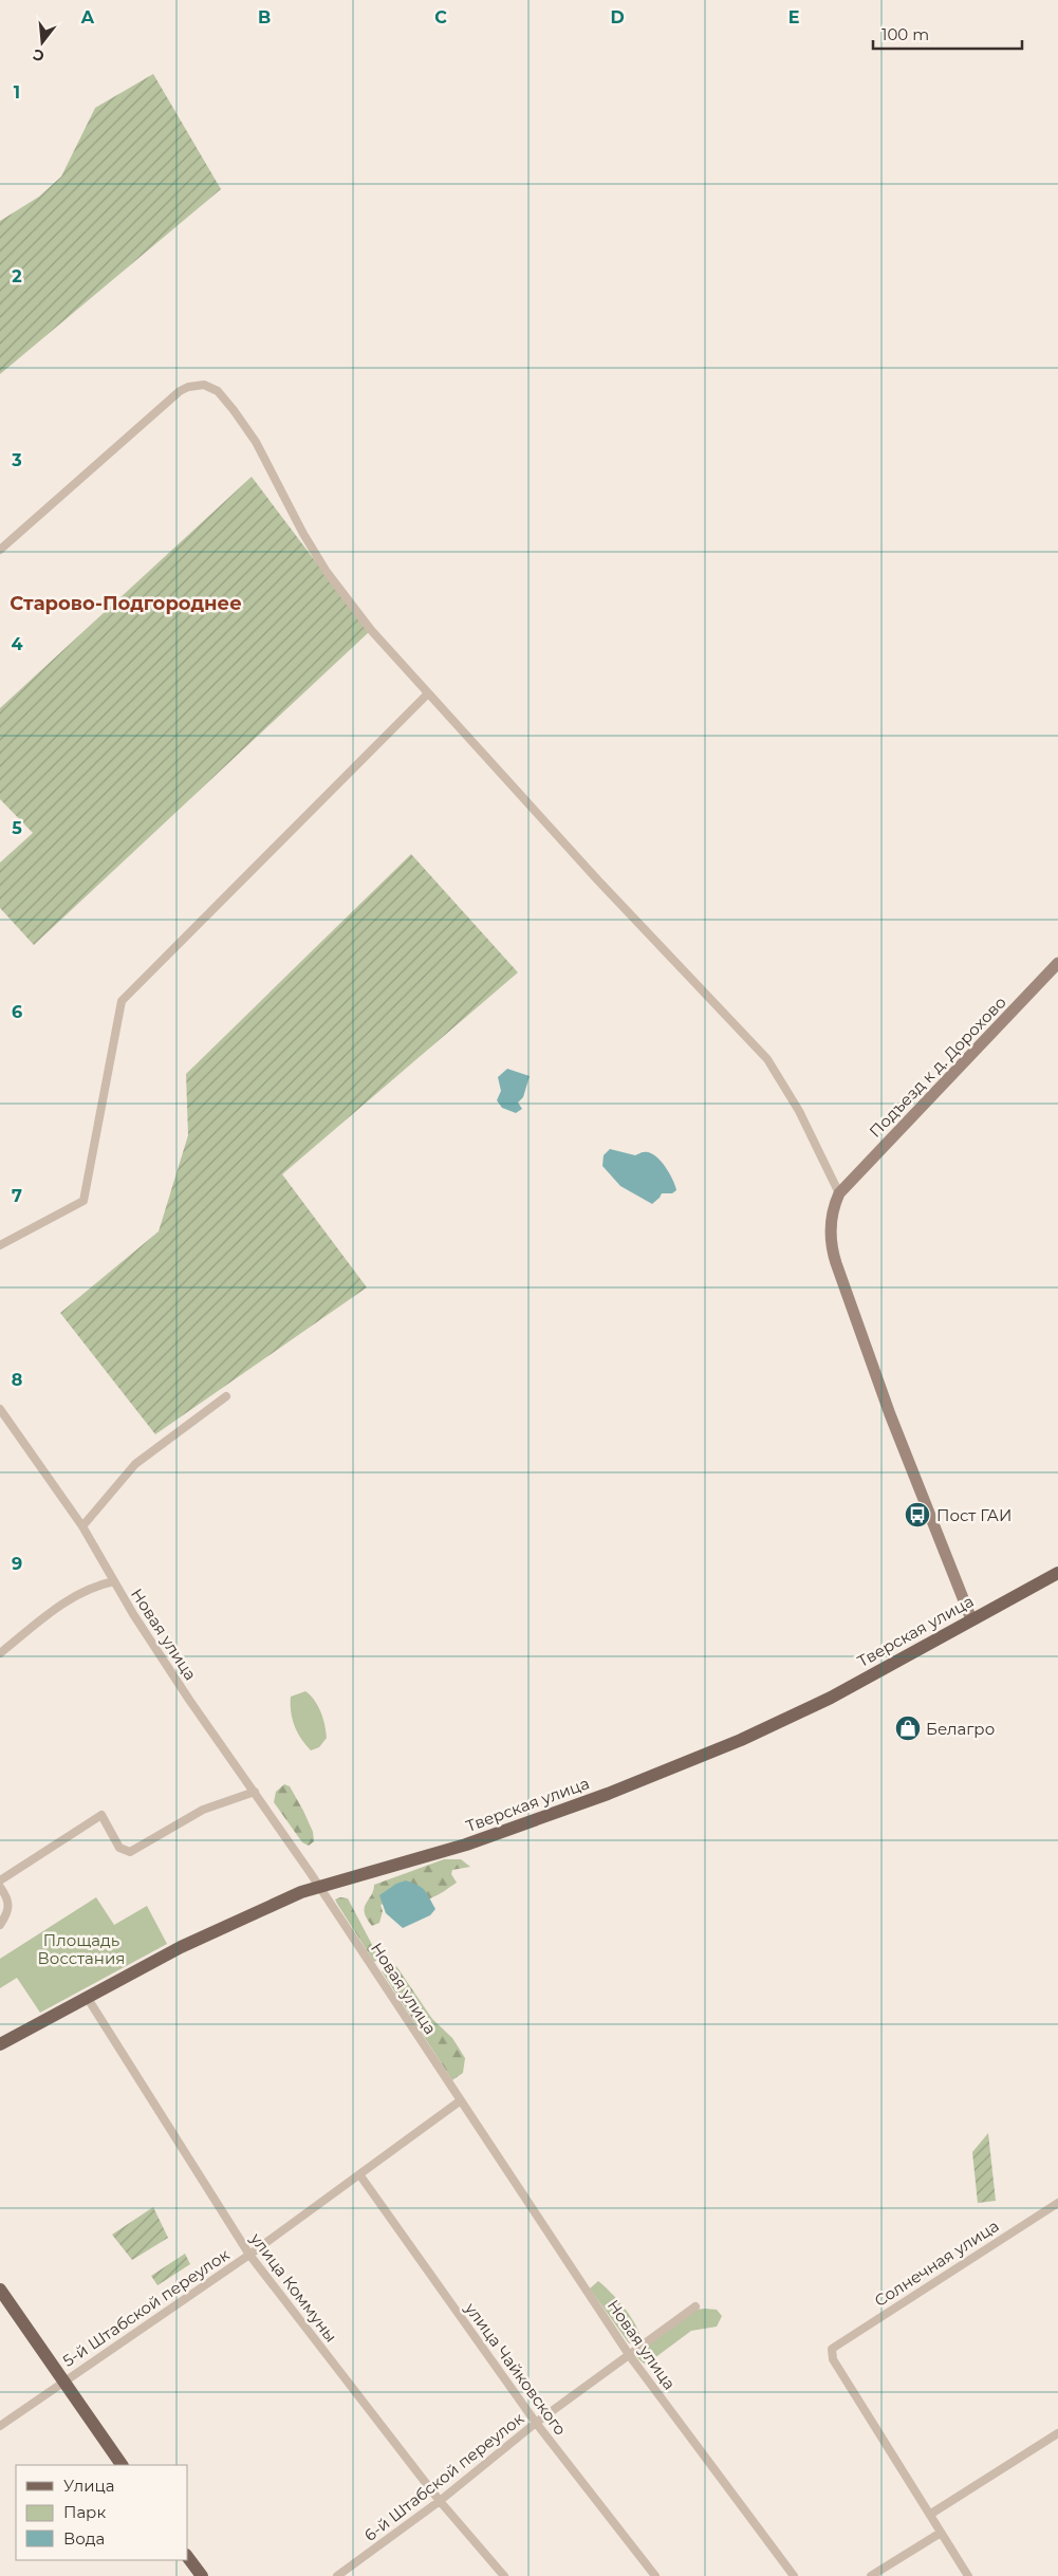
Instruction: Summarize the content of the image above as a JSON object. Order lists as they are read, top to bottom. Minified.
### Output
{"streets":{"main road":["Тверская улица"],"street":["Подъезд к д. Дорохово","Новая улица","Солнечная улица","улица Коммуны","5-й Штабской переулок","улица Чайковского","6-й Штабской переулок"]},"crossings":[["Тверская улица","Новая улица"],["Тверская улица","улица Коммуны"],["Новая улица","5-й Штабской переулок"],["Новая улица","6-й Штабской переулок"],["улица Коммуны","5-й Штабской переулок"],["улица Коммуны","6-й Штабской переулок"],["5-й Штабской переулок","улица Чайковского"],["улица Чайковского","6-й Штабской переулок"]],"districts":["Старово-Подгороднее"],"parks":["Площадь Восстания"],"places":{"bus stop":["Пост ГАИ"],"shop":["Белагро"]},"legend":["Улица","Парк","Вода"],"scale_bar":"100 m","north":"bottom","grid":{"columns":["A","B","C","D","E"],"rows":["1","2","3","4","5","6","7","8","9"]}}
